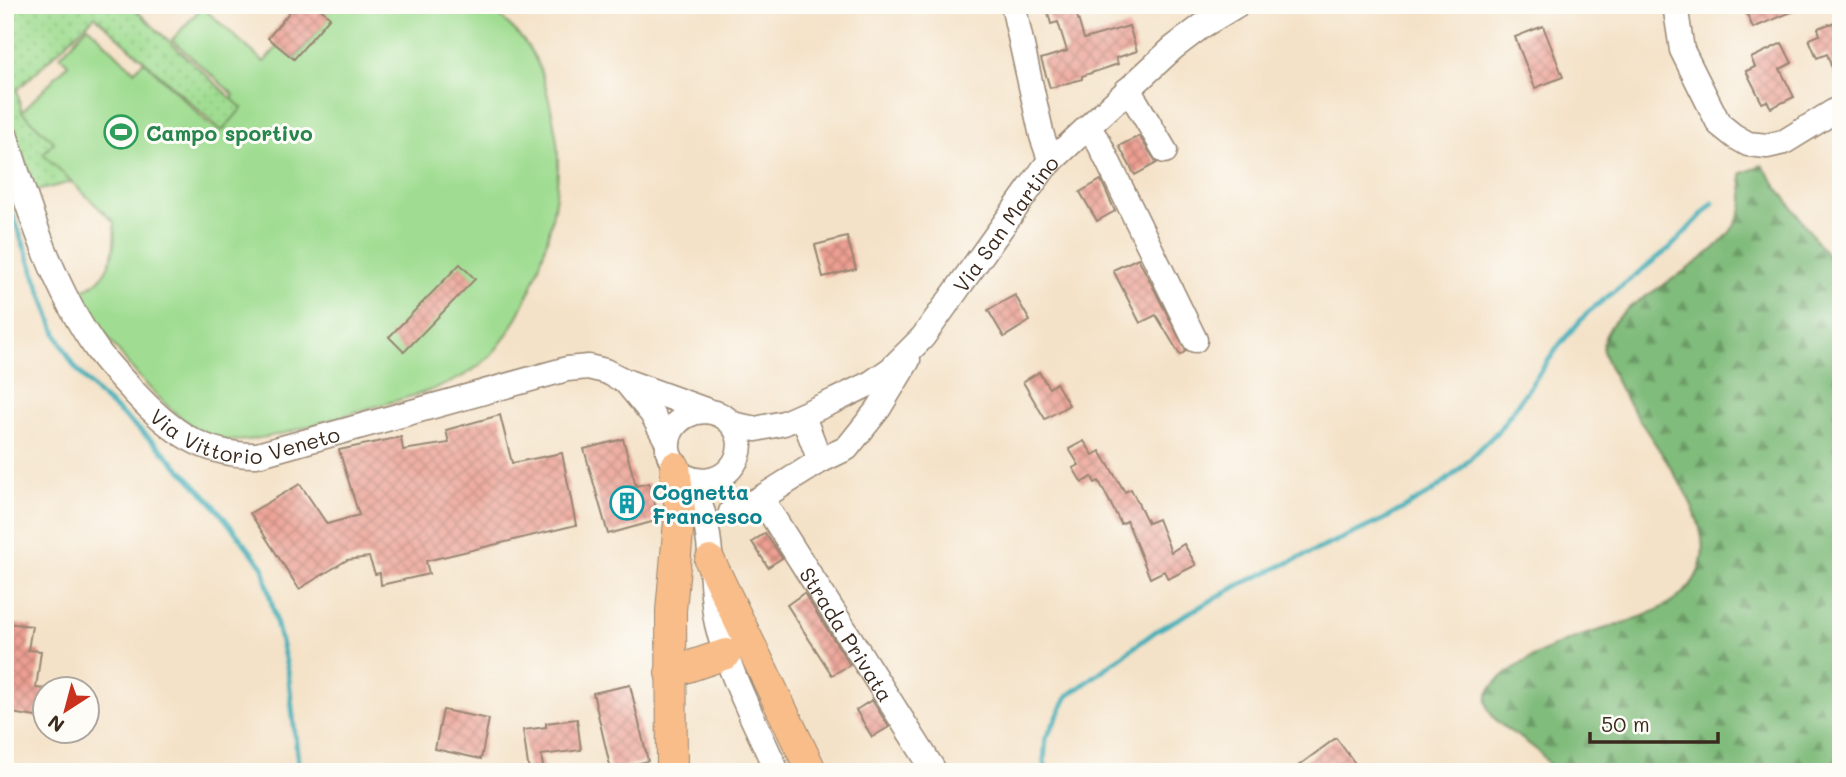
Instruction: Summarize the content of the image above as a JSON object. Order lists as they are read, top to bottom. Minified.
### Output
{"streets":{"street":["Via San Martino","Via Vittorio Veneto","Strada Privata"]},"places":{"sports":["Campo sportivo"],"building":["Cognetta Francesco"]},"scale_bar":"50 m","north":"bottom left"}
